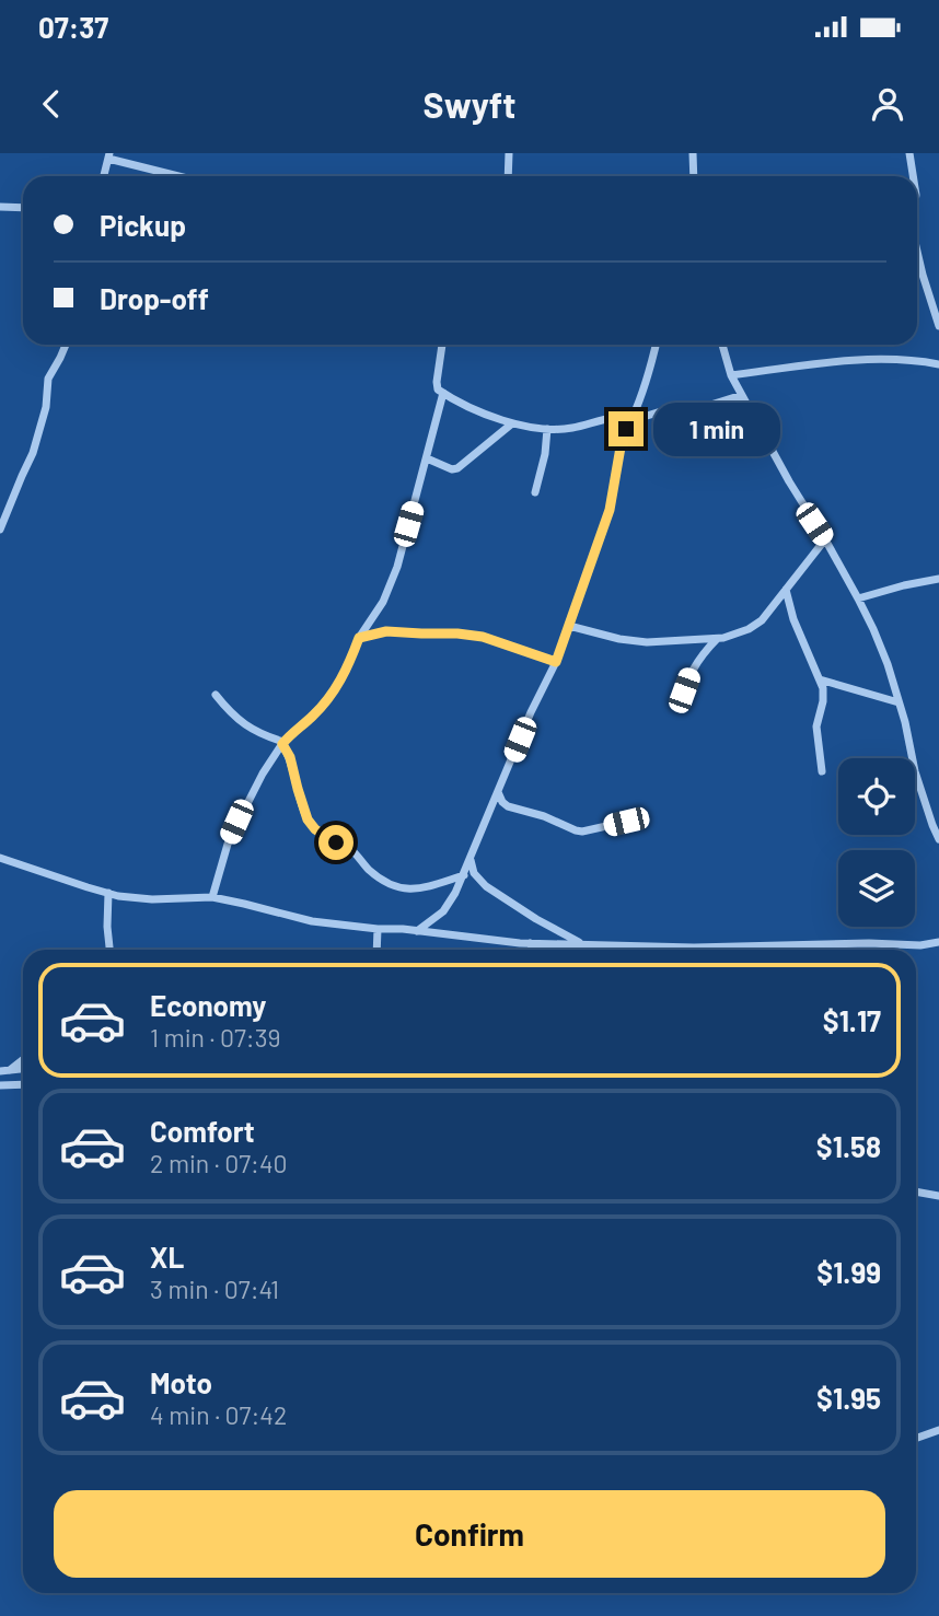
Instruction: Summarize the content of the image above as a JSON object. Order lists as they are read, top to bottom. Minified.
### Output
{"page":{"status":"07:37","header":"Swyft","banner":["Pickup","Drop-off"],"bubble":"1 min","list":[{"name":"Economy","note":"1 min · 07:39","value":"$1.17"},{"name":"Comfort","note":"2 min · 07:40","value":"$1.58"},{"name":"XL","note":"3 min · 07:41","value":"$1.99"},{"name":"Moto","note":"4 min · 07:42","value":"$1.95"}],"buttons":"Confirm"}}
